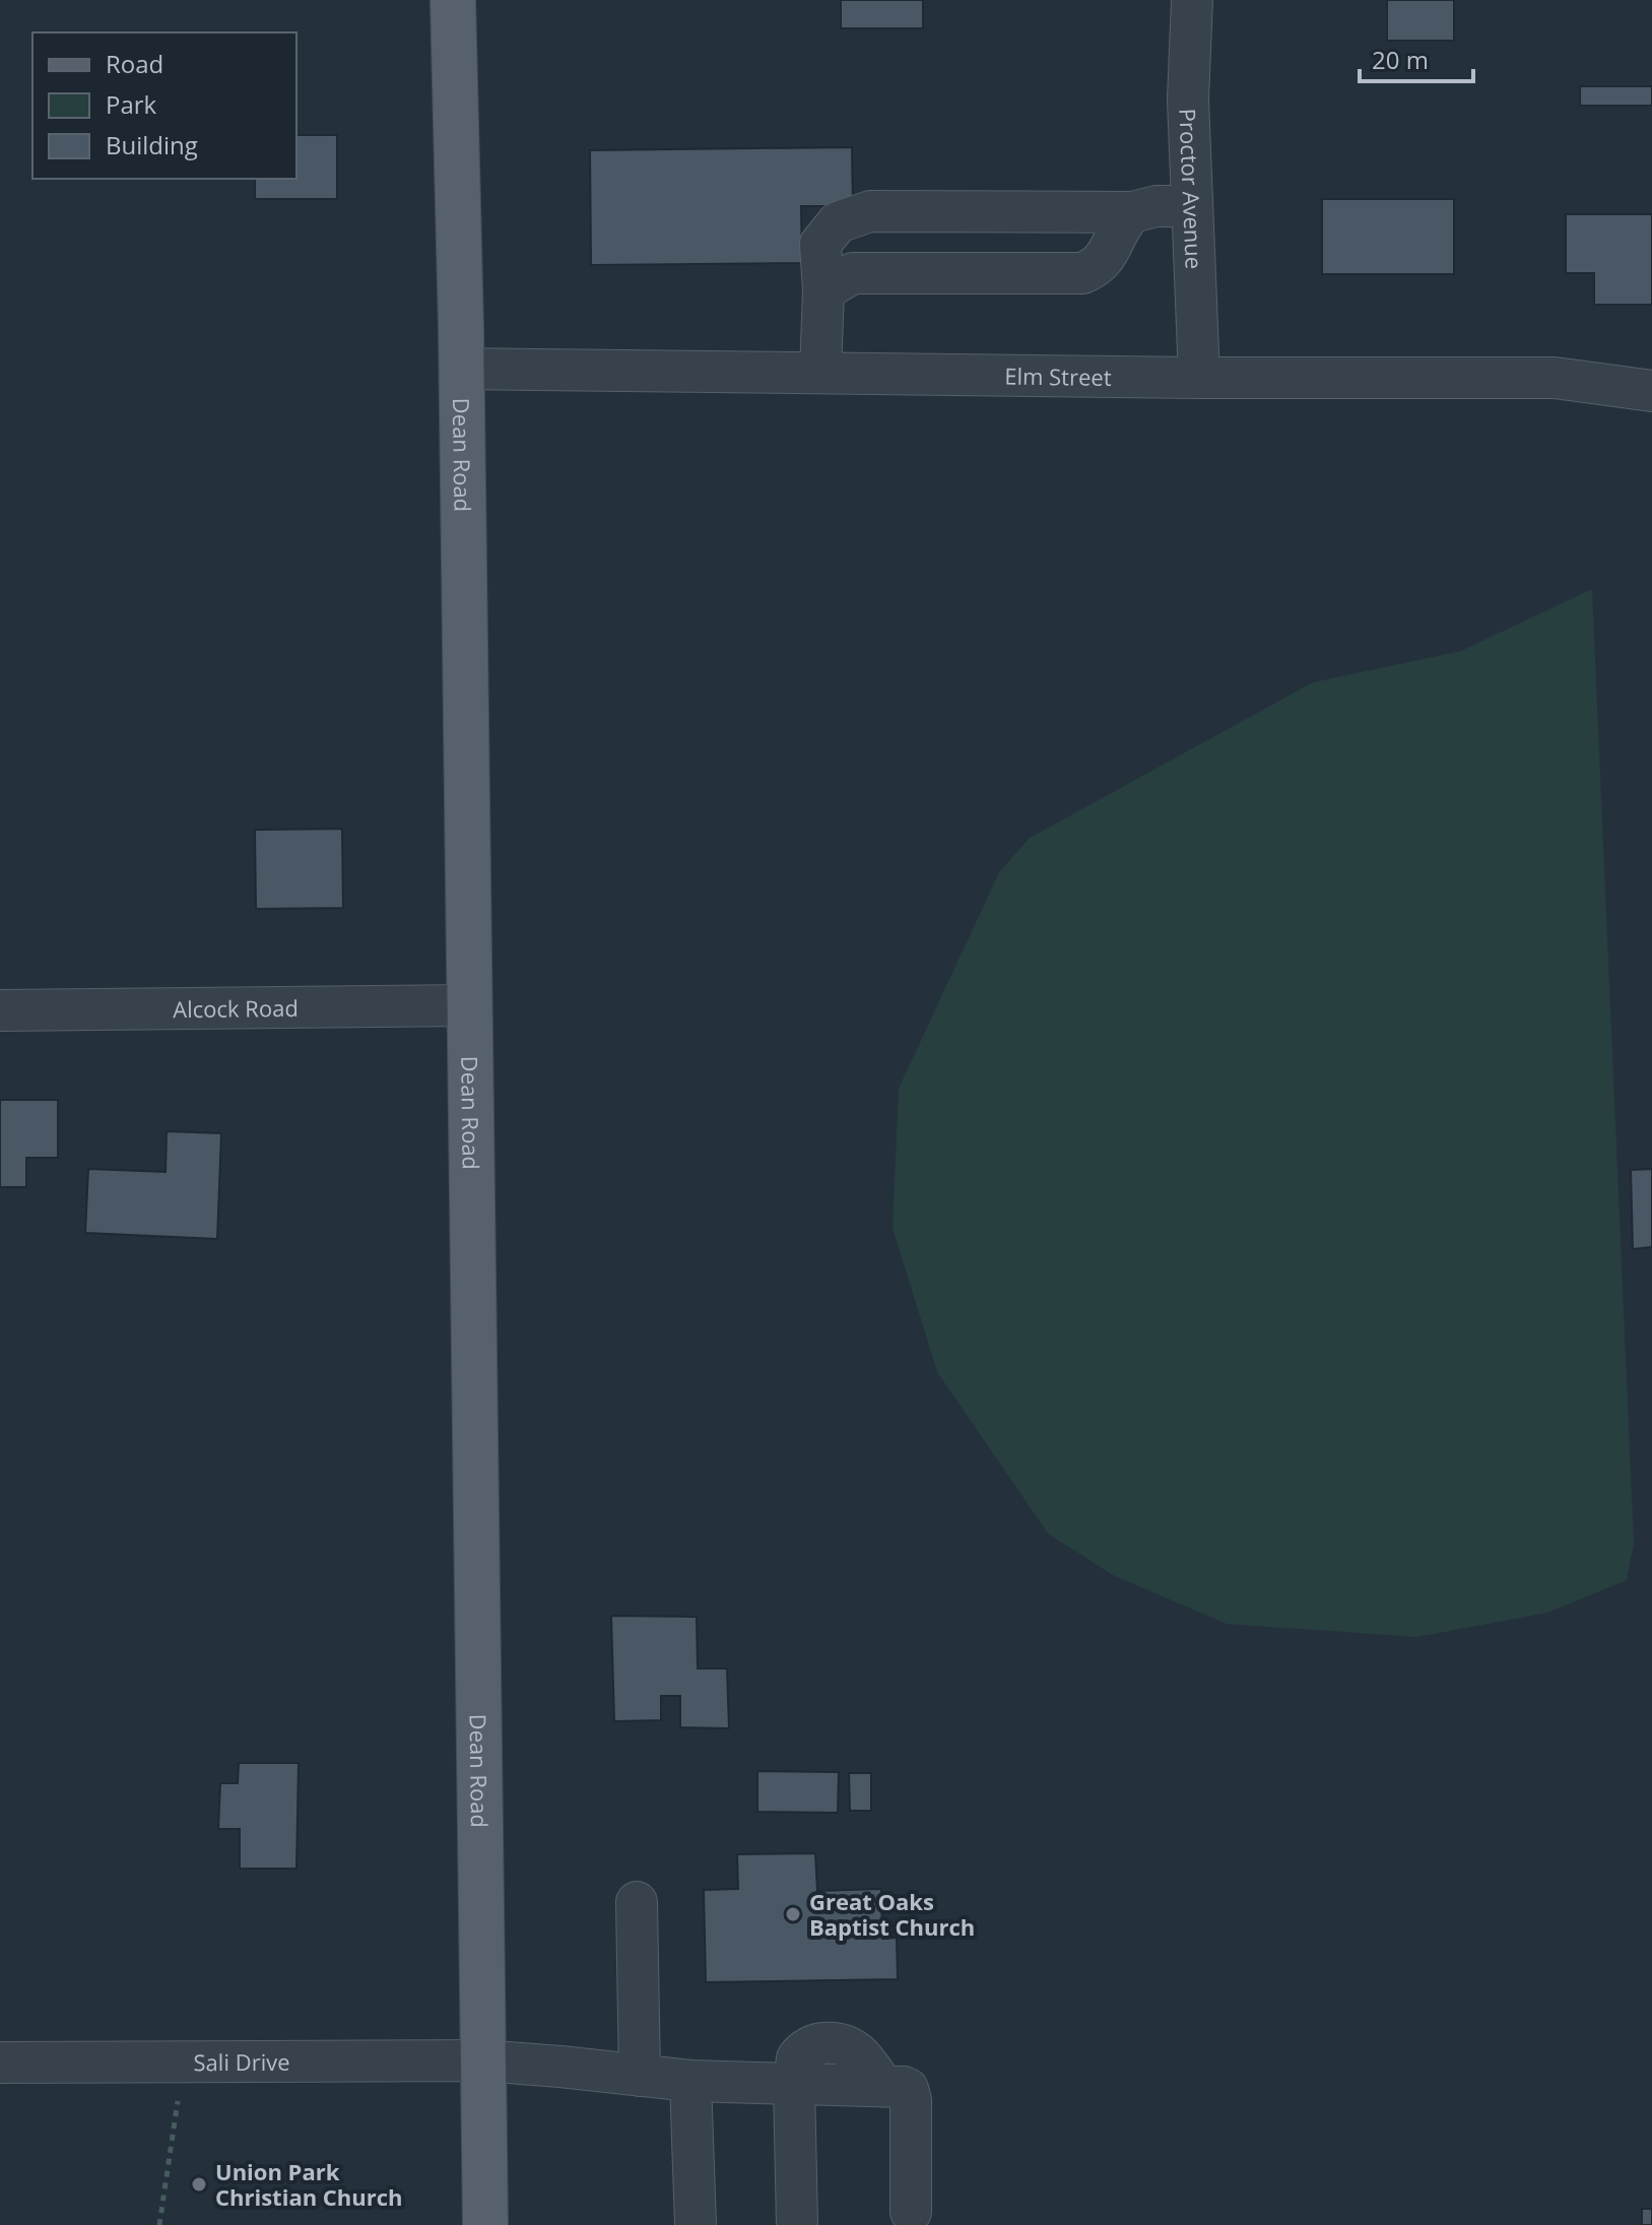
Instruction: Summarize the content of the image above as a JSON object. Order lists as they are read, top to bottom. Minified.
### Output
{"streets":{"main road":["Dean Road"],"street":["Proctor Avenue","Elm Street","Alcock Road","Sali Drive"]},"crossings":[["Proctor Avenue","Elm Street"],["Elm Street","Dean Road"],["Dean Road","Alcock Road"],["Dean Road","Sali Drive"]],"places":["Great Oaks Baptist Church","Union Park Christian Church"],"legend":["Road","Park","Building"],"scale_bar":"20 m"}
